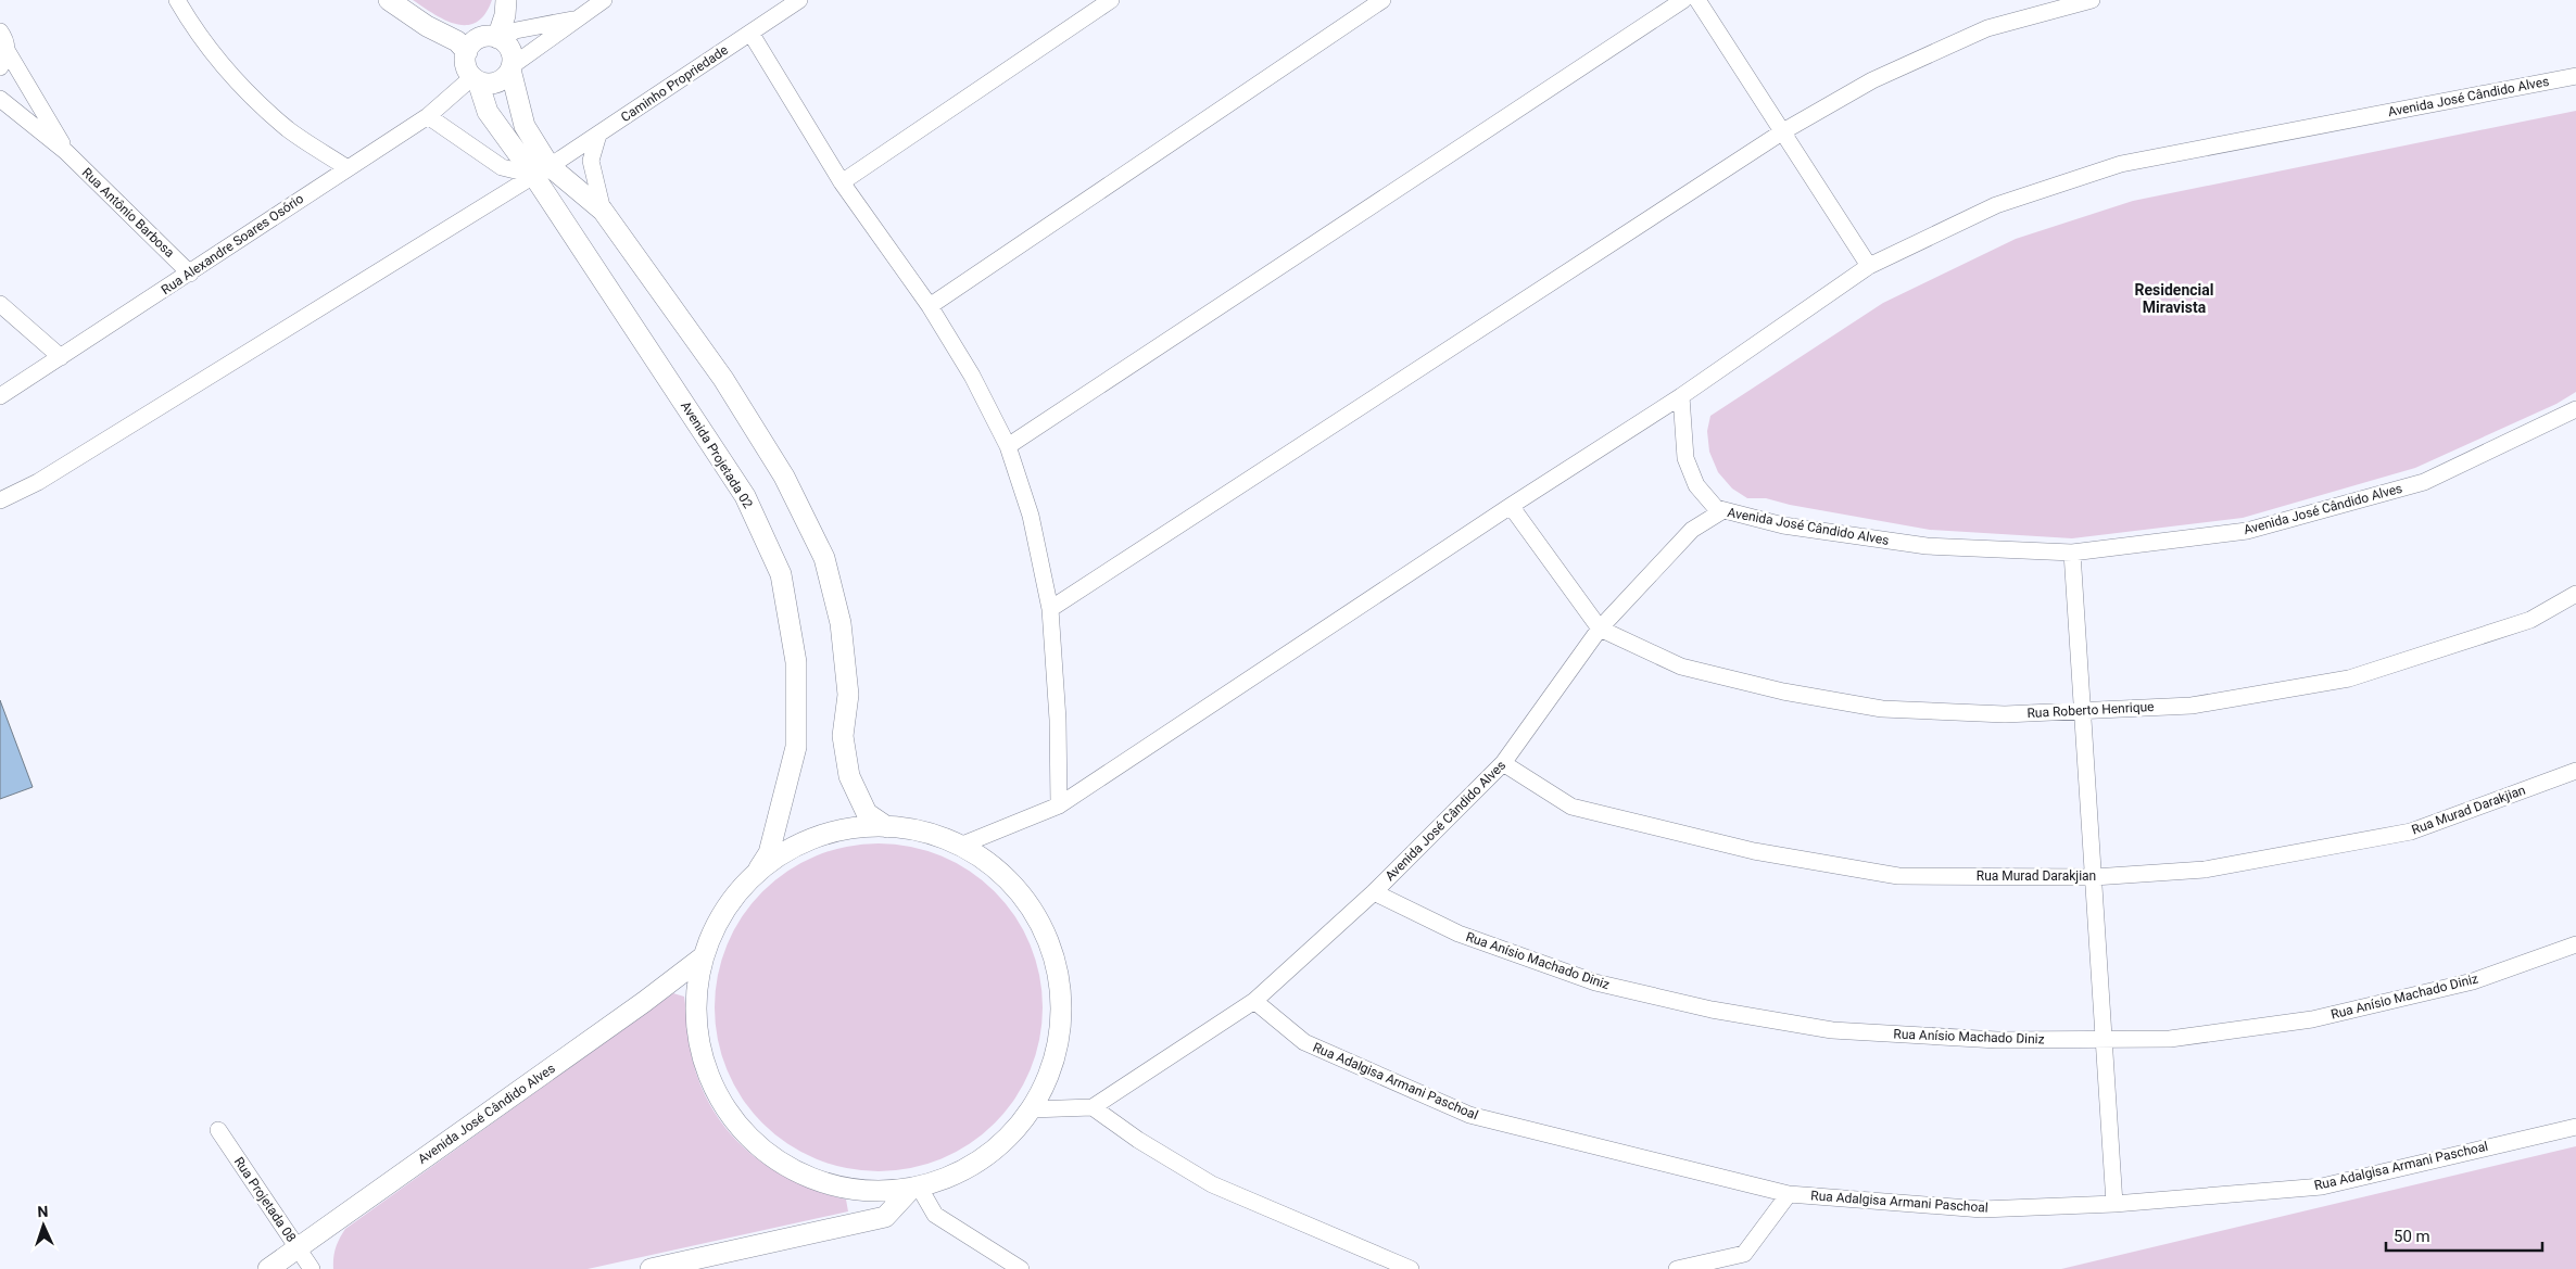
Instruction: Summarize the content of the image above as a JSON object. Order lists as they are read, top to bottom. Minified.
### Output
{"streets":{"street":["Caminho Propriedade","Avenida José Cândido Alves","Rua Antônio Barbosa","Rua Alexandre Soares Osório","Avenida Projetada 02","Rua Roberto Henrique","Rua Murad Darakjian","Rua Anísio Machado Diniz","Rua Adalgisa Armani Paschoal","Rua Projetada 08"]},"crossings":[["Caminho Propriedade","Avenida Projetada 02"],["Avenida José Cândido Alves","Rua Roberto Henrique"],["Avenida José Cândido Alves","Rua Murad Darakjian"],["Avenida José Cândido Alves","Rua Anísio Machado Diniz"],["Avenida José Cândido Alves","Rua Adalgisa Armani Paschoal"],["Avenida José Cândido Alves","Rua Projetada 08"],["Rua Antônio Barbosa","Rua Alexandre Soares Osório"],["Rua Alexandre Soares Osório","Avenida Projetada 02"]],"districts":["Residencial Miravista"],"scale_bar":"50 m","north":"top"}
